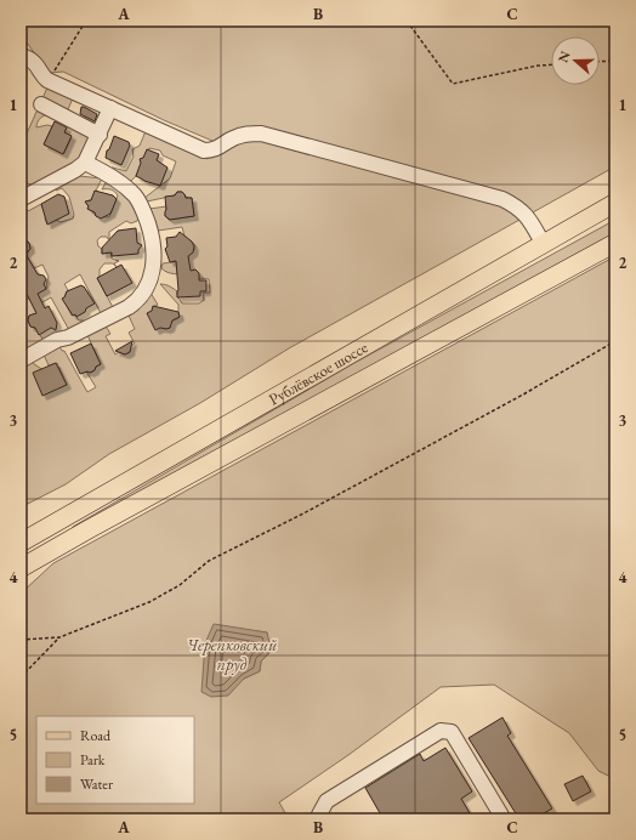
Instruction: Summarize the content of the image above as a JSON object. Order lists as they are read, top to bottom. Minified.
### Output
{"streets":{"main road":["Рублёвское шоссе"]},"water":["Черепковский пруд"],"legend":["Road","Park","Water"],"north":"left","grid":{"columns":["A","B","C"],"rows":["1","2","3","4","5"]}}
